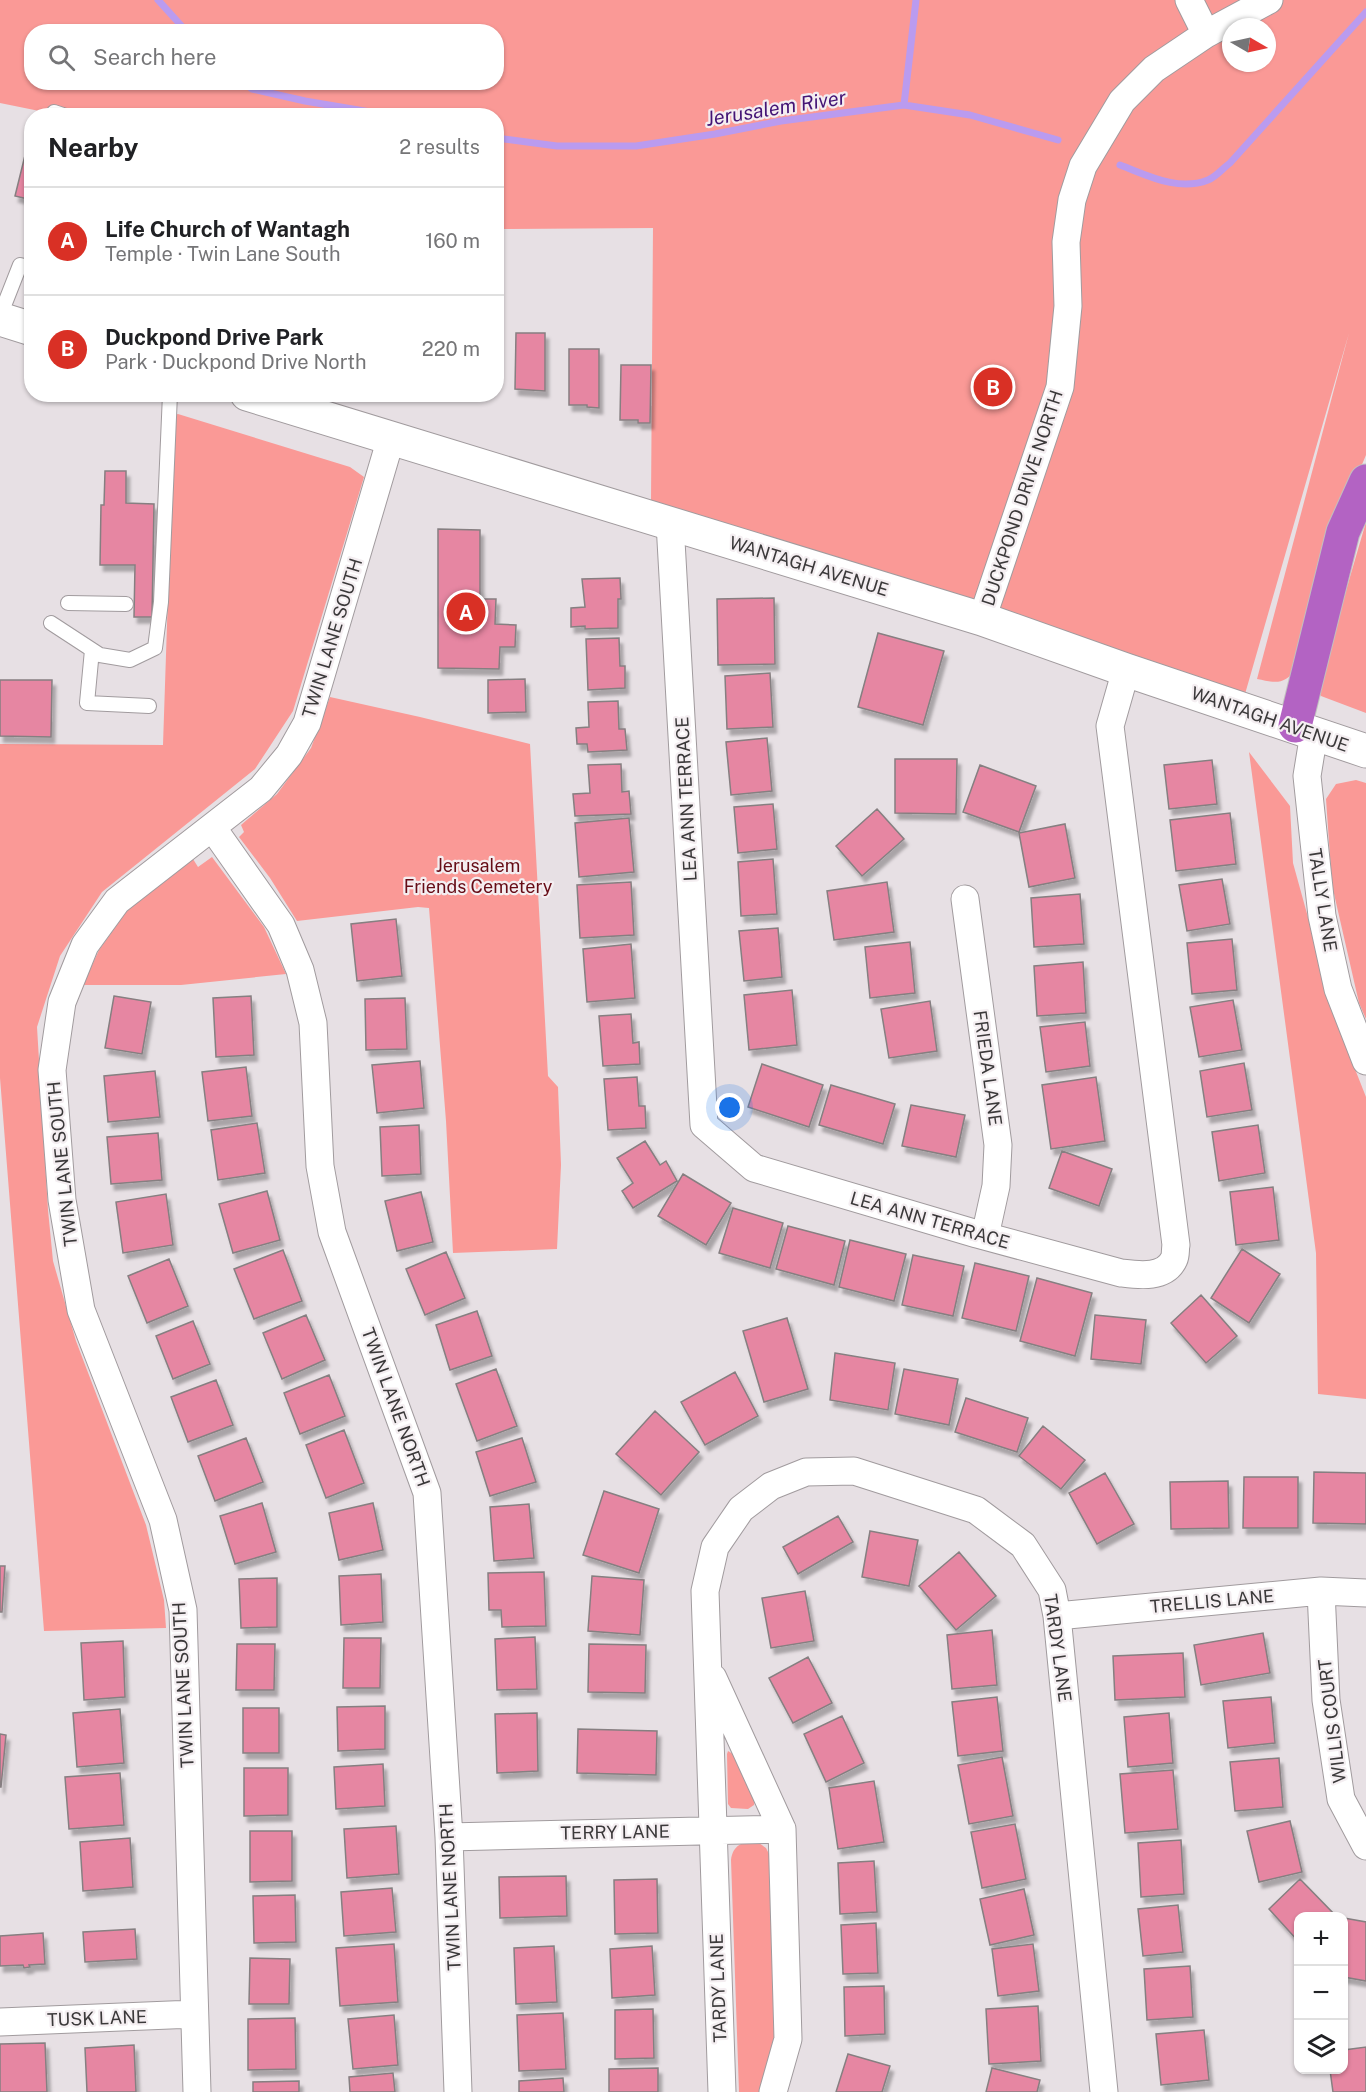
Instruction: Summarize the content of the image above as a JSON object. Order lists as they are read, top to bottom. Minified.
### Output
{"streets":{"main road":["WANTAGH AVENUE"],"street":["DUCKPOND DRIVE NORTH","TWIN LANE SOUTH","LEA ANN TERRACE","TALLY LANE","FRIEDA LANE","TWIN LANE NORTH","TRELLIS LANE","TARDY LANE","WILLIS COURT","TERRY LANE","TUSK LANE"]},"crossings":[["DUCKPOND DRIVE NORTH","WANTAGH AVENUE"],["WANTAGH AVENUE","TWIN LANE SOUTH"],["WANTAGH AVENUE","LEA ANN TERRACE"],["WANTAGH AVENUE","TALLY LANE"],["TWIN LANE SOUTH","TWIN LANE NORTH"],["TWIN LANE SOUTH","TUSK LANE"],["LEA ANN TERRACE","FRIEDA LANE"],["TWIN LANE NORTH","TERRY LANE"],["TRELLIS LANE","TARDY LANE"],["TRELLIS LANE","WILLIS COURT"],["TARDY LANE","TERRY LANE"]],"water":["Jerusalem River"],"parks":["Jerusalem Friends Cemetery"],"north":"right","page":{"search":"Search here","heading":["Nearby","2 results"],"list":[{"mark":"A","name":"Life Church of Wantagh","note":"Temple · Twin Lane South","value":"160 m"},{"mark":"B","name":"Duckpond Drive Park","note":"Park · Duckpond Drive North","value":"220 m"}],"pins":["B","A"],"map_buttons":["+","−"]}}
